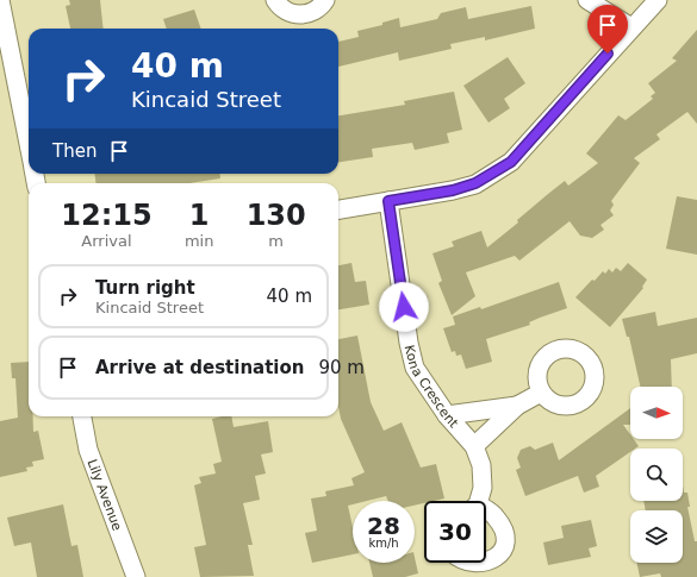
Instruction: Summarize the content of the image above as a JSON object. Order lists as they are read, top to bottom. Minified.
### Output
{"streets":{"street":["Kona Crescent","Lily Avenue"]},"north":"right","page":{"turn":["40 m","Kincaid Street"],"then":"Then","eta":["12:15","Arrival","1","min","130","m"],"list":[{"name":"Turn right","note":"Kincaid Street","value":"40 m"},{"name":"Arrive at destination","value":"90 m"}],"speed":"28 km/h","limit":"30"}}
